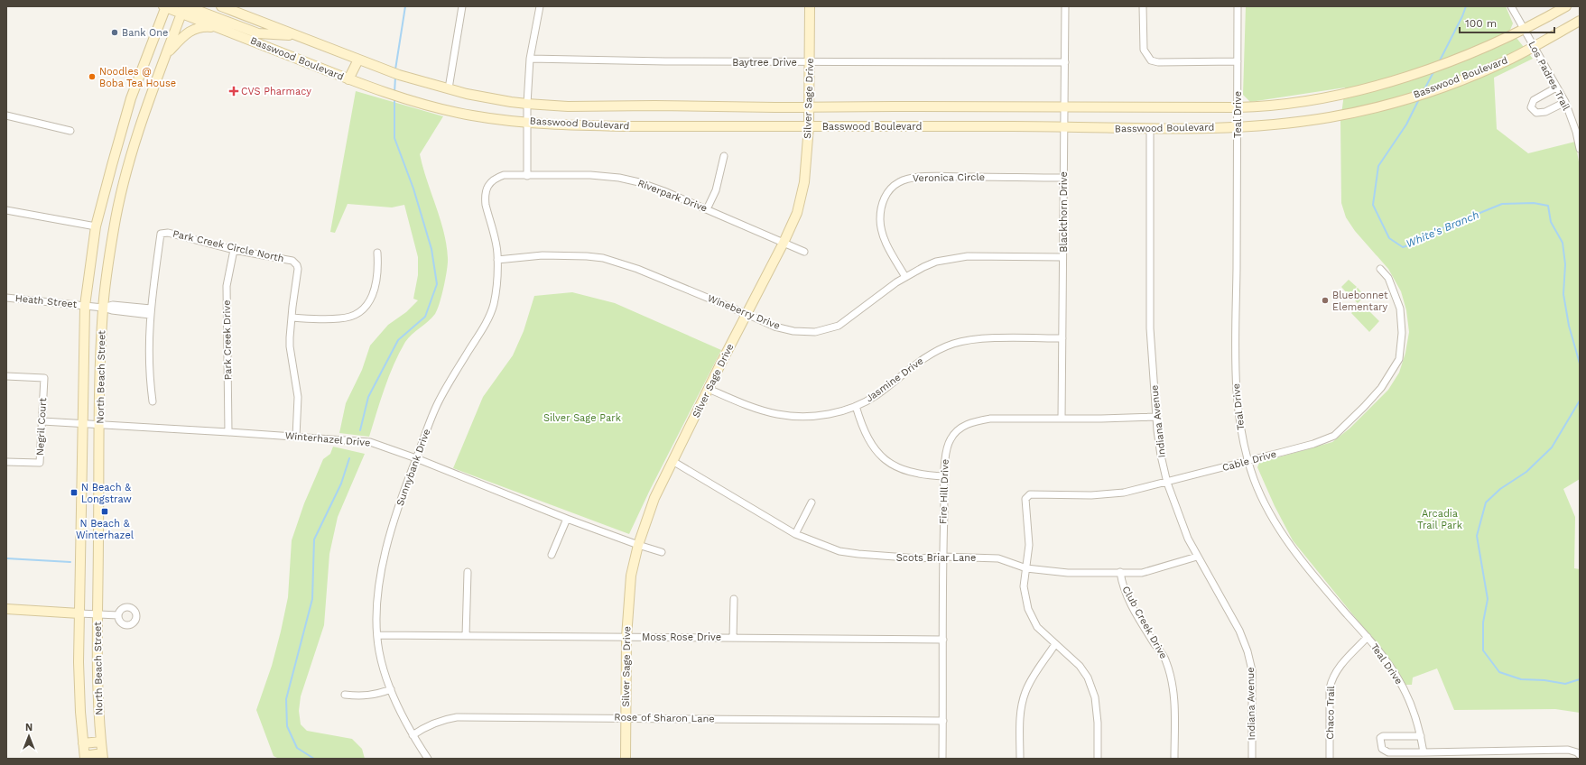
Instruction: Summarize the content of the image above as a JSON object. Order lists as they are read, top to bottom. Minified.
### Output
{"streets":{"main road":["Basswood Boulevard","Silver Sage Drive","North Beach Street"],"street":["Baytree Drive","Los Padres Trail","Teal Drive","Veronica Circle","Riverpark Drive","Blackthorn Drive","Park Creek Circle North","Heath Street","Wineberry Drive","Park Creek Drive","Jasmine Drive","Indiana Avenue","Negril Court","Winterhazel Drive","Cable Drive","Sunnybank Drive","Fire Hill Drive","Scots Briar Lane","Club Creek Drive","Moss Rose Drive","Chaco Trail","Rose of Sharon Lane"]},"crossings":[["Basswood Boulevard","Los Padres Trail"],["Basswood Boulevard","Silver Sage Drive"],["Basswood Boulevard","Teal Drive"],["Basswood Boulevard","Blackthorn Drive"],["Basswood Boulevard","North Beach Street"],["Basswood Boulevard","Indiana Avenue"],["Baytree Drive","Silver Sage Drive"],["Baytree Drive","Blackthorn Drive"],["Silver Sage Drive","Riverpark Drive"],["Silver Sage Drive","Wineberry Drive"],["Silver Sage Drive","Jasmine Drive"],["Silver Sage Drive","Winterhazel Drive"],["Silver Sage Drive","Scots Briar Lane"],["Silver Sage Drive","Moss Rose Drive"],["Silver Sage Drive","Rose of Sharon Lane"],["Teal Drive","Cable Drive"],["Teal Drive","Chaco Trail"],["Veronica Circle","Blackthorn Drive"],["Veronica Circle","Wineberry Drive"],["Riverpark Drive","Sunnybank Drive"],["Blackthorn Drive","Wineberry Drive"],["Blackthorn Drive","Jasmine Drive"],["Blackthorn Drive","Fire Hill Drive"],["Park Creek Circle North","Heath Street"],["Park Creek Circle North","Park Creek Drive"],["Heath Street","North Beach Street"],["Wineberry Drive","Sunnybank Drive"],["Park Creek Drive","Winterhazel Drive"],["North Beach Street","Winterhazel Drive"],["Indiana Avenue","Cable Drive"],["Indiana Avenue","Fire Hill Drive"],["Indiana Avenue","Scots Briar Lane"],["Negril Court","Winterhazel Drive"],["Winterhazel Drive","Sunnybank Drive"],["Cable Drive","Scots Briar Lane"],["Sunnybank Drive","Moss Rose Drive"],["Sunnybank Drive","Rose of Sharon Lane"],["Fire Hill Drive","Scots Briar Lane"],["Fire Hill Drive","Moss Rose Drive"],["Fire Hill Drive","Rose of Sharon Lane"],["Scots Briar Lane","Club Creek Drive"]],"water":["White's Branch"],"parks":["Silver Sage Park","Arcadia Trail Park"],"places":{"other":["Bank One","Noodles @ Boba Tea House","Bluebonnet Elementary"],"health":["CVS Pharmacy"],"transit":["N Beach & Longstraw","N Beach & Winterhazel"]},"scale_bar":"100 m","north":"top"}
